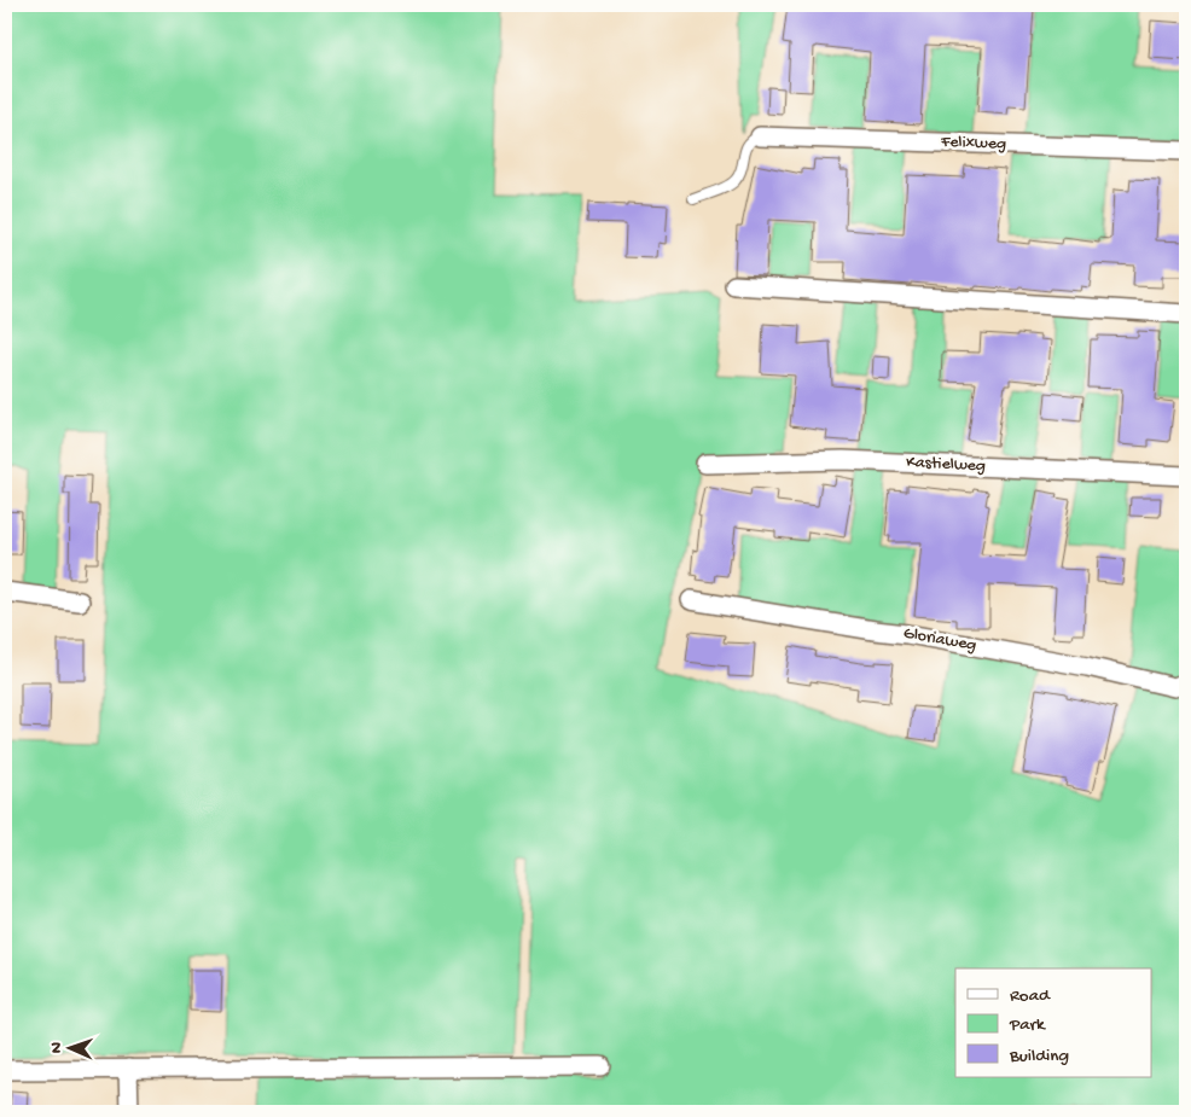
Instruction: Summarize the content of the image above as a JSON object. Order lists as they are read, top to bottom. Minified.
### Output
{"streets":{"street":["Felixweg","Kastielweg","Gloriaweg"]},"legend":["Road","Park","Building"],"north":"left"}
